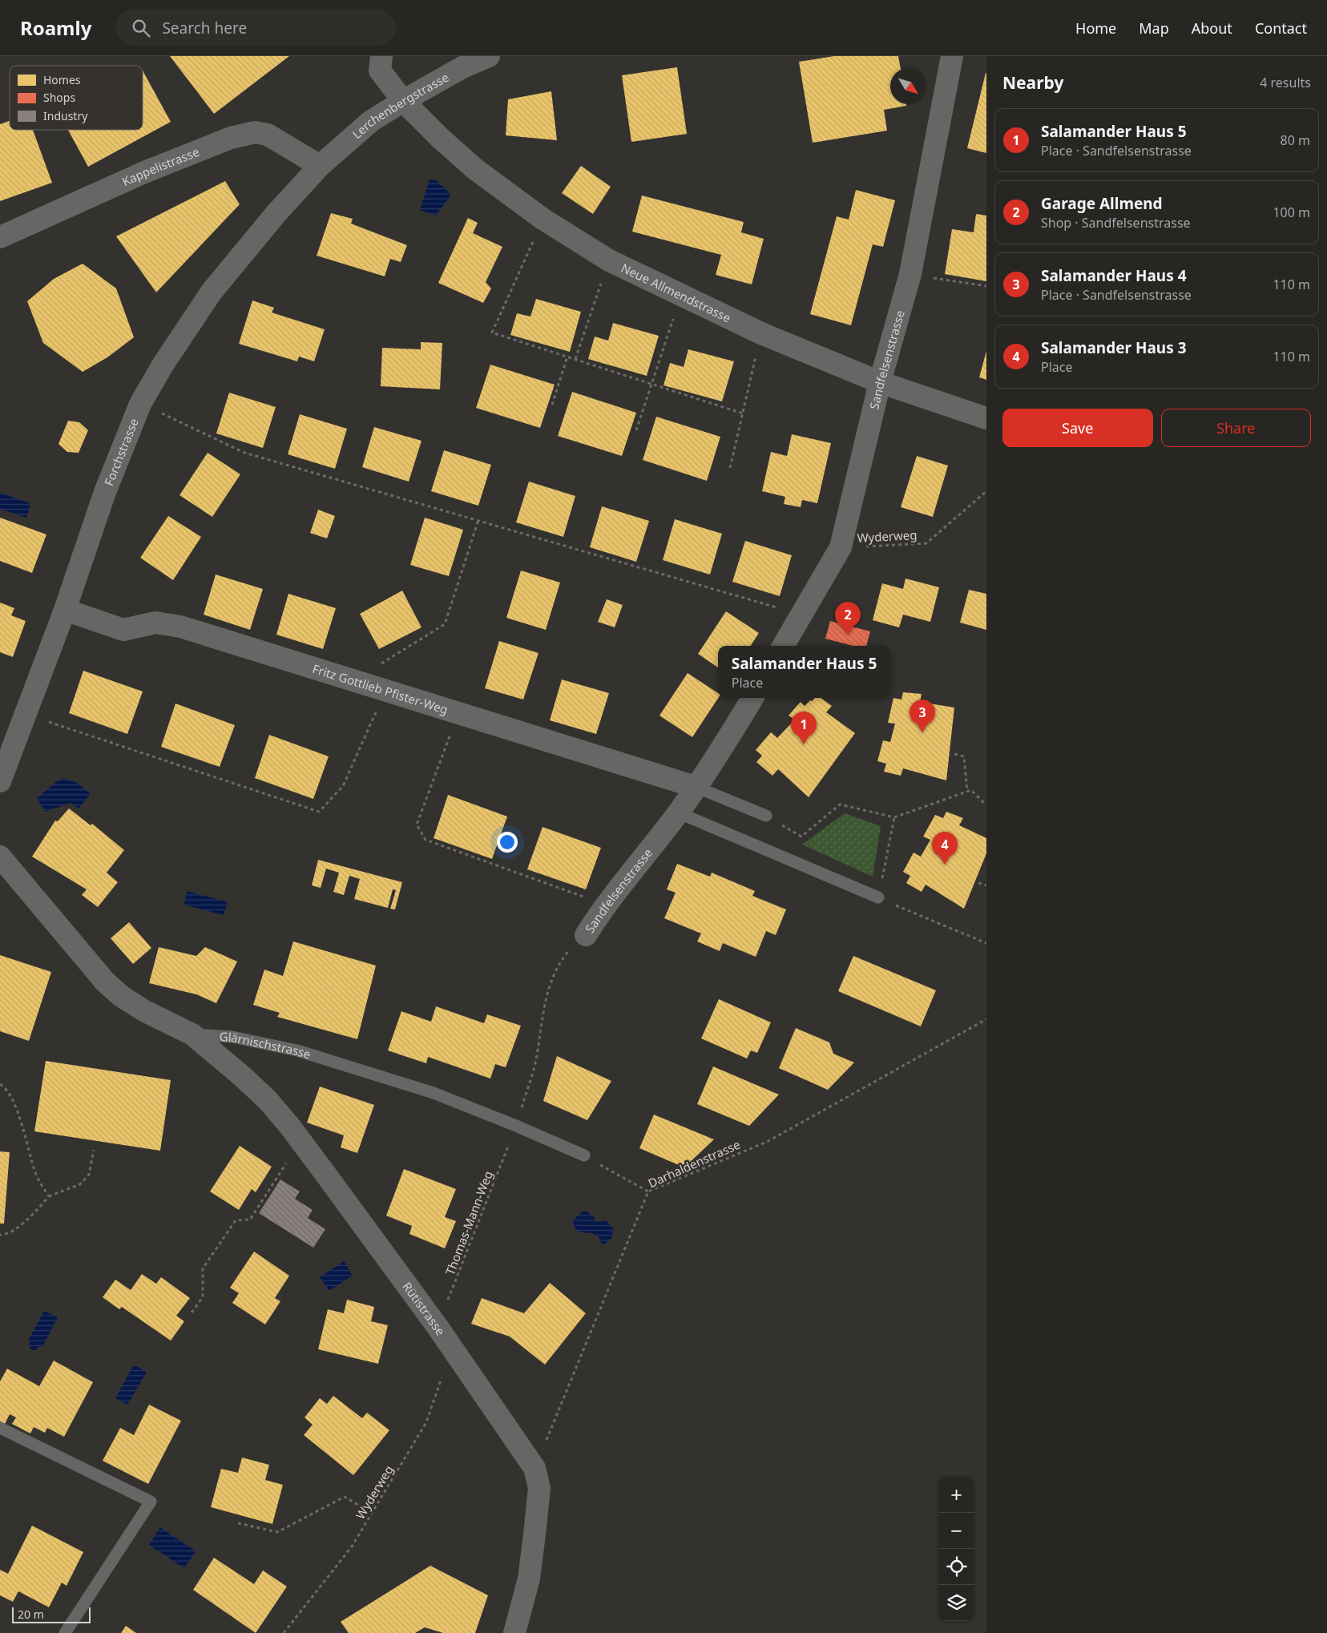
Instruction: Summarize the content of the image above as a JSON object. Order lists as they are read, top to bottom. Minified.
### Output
{"streets":{"street":["Lerchenbergstrasse","Kappelistrasse","Neue Allmendstrasse","Sandfelsenstrasse","Forchstrasse","Fritz Gottlieb Pfister-Weg","Glärnischstrasse","Rütistrasse"],"path":["Wyderweg","Darhaldenstrasse","Thomas-Mann-Weg"]},"crossings":[["Lerchenbergstrasse","Kappelistrasse"],["Lerchenbergstrasse","Neue Allmendstrasse"],["Lerchenbergstrasse","Forchstrasse"],["Kappelistrasse","Forchstrasse"],["Neue Allmendstrasse","Sandfelsenstrasse"],["Sandfelsenstrasse","Wyderweg"],["Sandfelsenstrasse","Fritz Gottlieb Pfister-Weg"],["Sandfelsenstrasse","Glärnischstrasse"],["Sandfelsenstrasse","Thomas-Mann-Weg"],["Forchstrasse","Fritz Gottlieb Pfister-Weg"],["Wyderweg","Thomas-Mann-Weg"],["Wyderweg","Rütistrasse"],["Glärnischstrasse","Thomas-Mann-Weg"],["Glärnischstrasse","Rütistrasse"],["Darhaldenstrasse","Rütistrasse"],["Thomas-Mann-Weg","Rütistrasse"]],"legend":["Homes","Shops","Industry"],"scale_bar":"20 m","north":"bottom right","page":{"header":"Roamly","search":"Search here","nav":["Home","Map","About","Contact"],"heading":["Nearby","4 results"],"list":[{"mark":"1","name":"Salamander Haus 5","note":"Place · Sandfelsenstrasse","value":"80 m"},{"mark":"2","name":"Garage Allmend","note":"Shop · Sandfelsenstrasse","value":"100 m"},{"mark":"3","name":"Salamander Haus 4","note":"Place · Sandfelsenstrasse","value":"110 m"},{"mark":"4","name":"Salamander Haus 3","note":"Place","value":"110 m"}],"buttons":["Save","Share"],"pins":["2","3","1","4"],"popup":["Salamander Haus 5","Place"],"map_buttons":["+","−"],"scale":"20 m"}}
